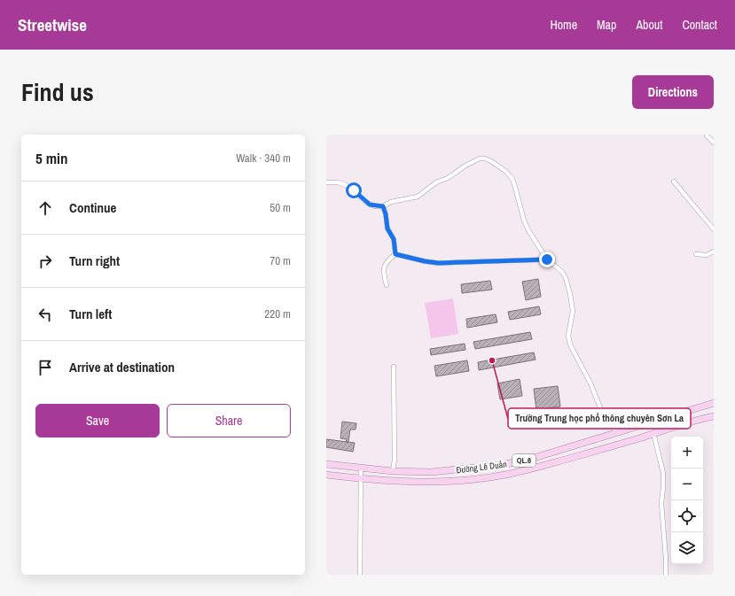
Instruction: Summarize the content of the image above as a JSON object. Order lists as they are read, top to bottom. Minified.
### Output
{"streets":{"main road":["QL.6","Đường Lê Duẩn"]},"places":["Trường Trung học phổ thông chuyên Sơn La"],"page":{"header":"Streetwise","nav":["Home","Map","About","Contact"],"title":"Find us","buttons":["Directions",["Save","Share"]],"heading":["5 min","Walk · 340 m"],"list":[["Continue","50 m"],["Turn right","70 m"],["Turn left","220 m"],"Arrive at destination"],"map_buttons":["+","−"]}}
